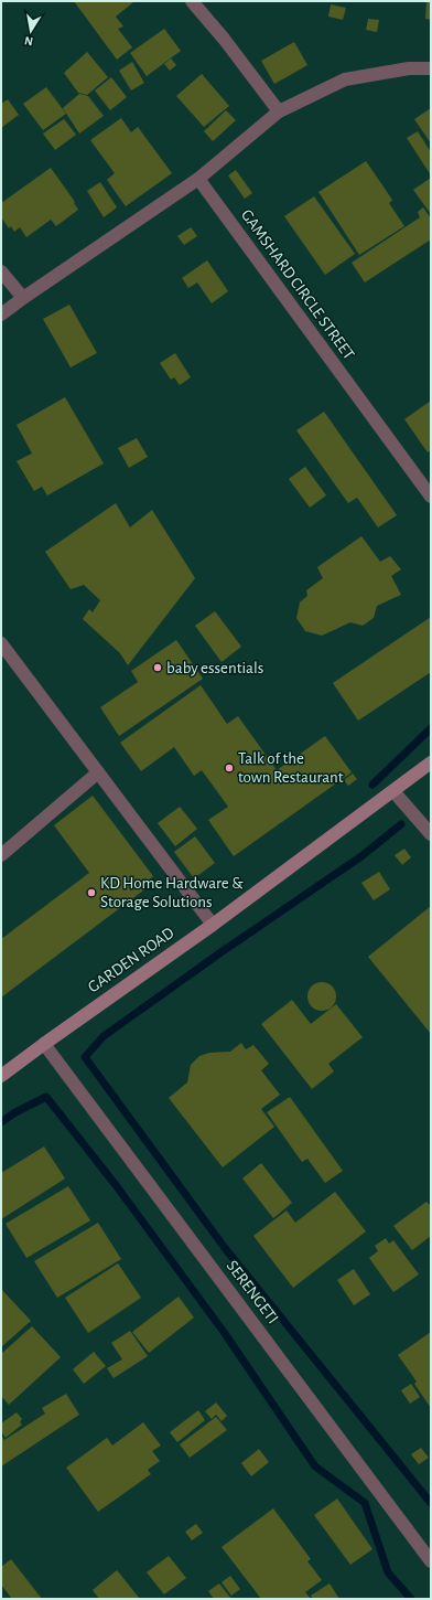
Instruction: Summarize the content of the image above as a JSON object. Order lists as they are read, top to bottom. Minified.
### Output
{"streets":{"street":["GAMSHARD CIRCLE STREET","GARDEN ROAD","SERENGETI"]},"crossings":[["GARDEN ROAD","SERENGETI"]],"places":["baby essentials","Talk of the town Restaurant","KD Home Hardware & Storage Solutions"],"north":"bottom"}
